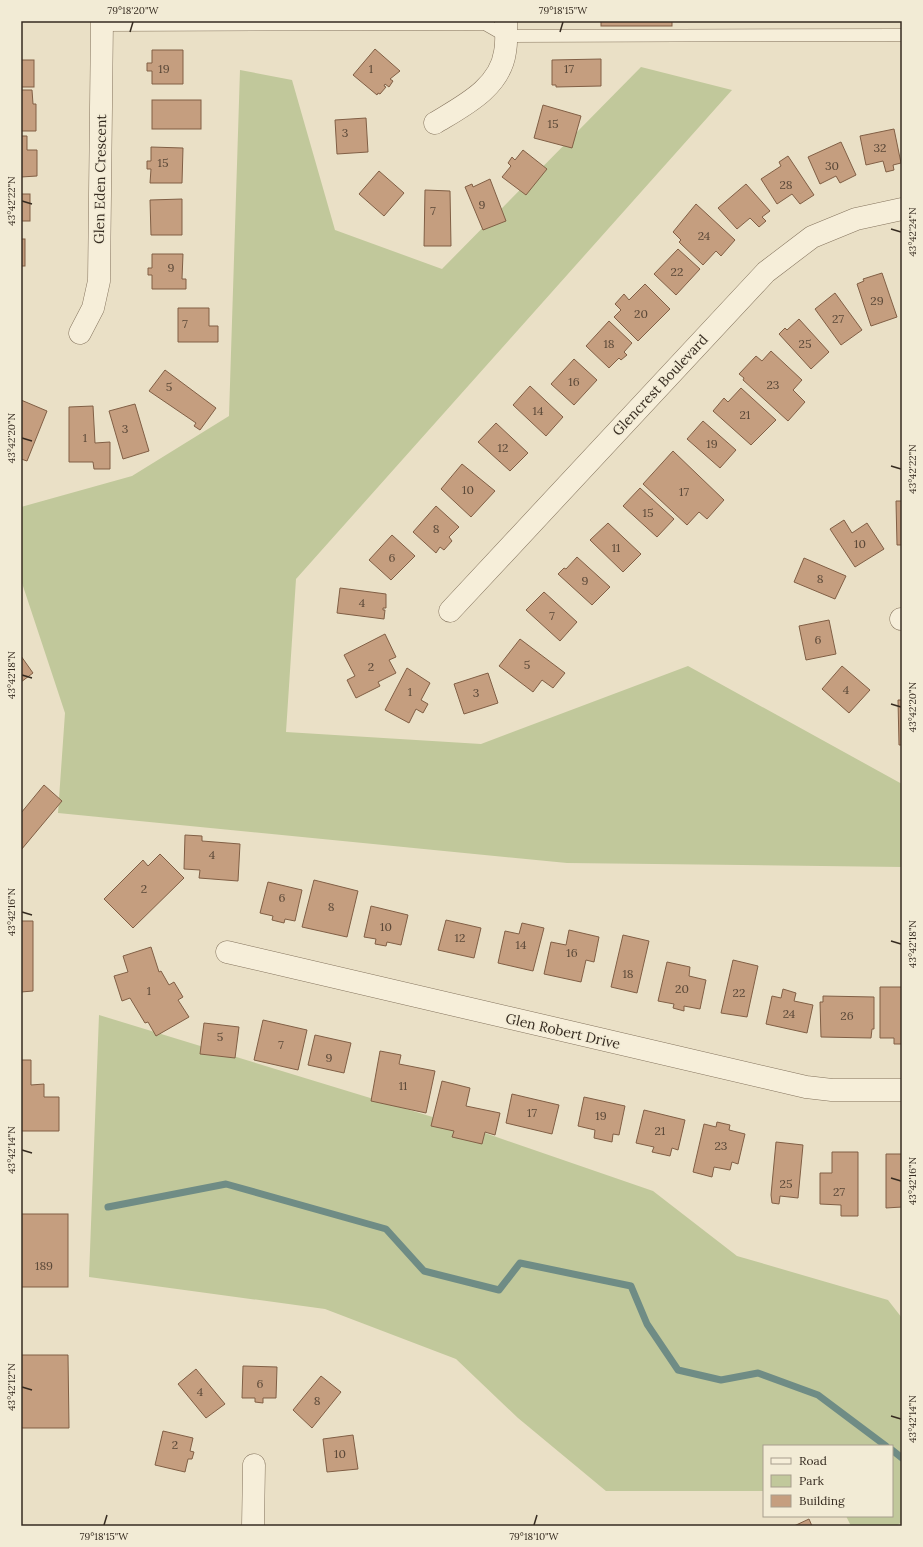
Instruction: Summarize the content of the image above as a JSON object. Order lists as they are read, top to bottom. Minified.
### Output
{"streets":{"street":["Glen Eden Crescent","Glencrest Boulevard","Glen Robert Drive"]},"house_numbers":["19","1","17","15","3","32","15","30","28","9","7","24","9","22","29","20","27","7","18","25","16","23","5","14","21","3","1","19","12","10","17","15","8","10","11","6","8","9","4","7","6","5","2","4","1","3","4","2","6","8","10","12","14","16","18","20","1","22","24","26","5","7","9","11","17","19","21","23","25","27","189","6","4","8","2","10"],"legend":["Road","Park","Building"],"coordinates":["79°18'20\"W","79°18'15\"W","43°42'22\"N","43°42'24\"N","43°42'20\"N","43°42'18\"N","43°42'16\"N","43°42'14\"N","43°42'12\"N","79°18'10\"W"]}
